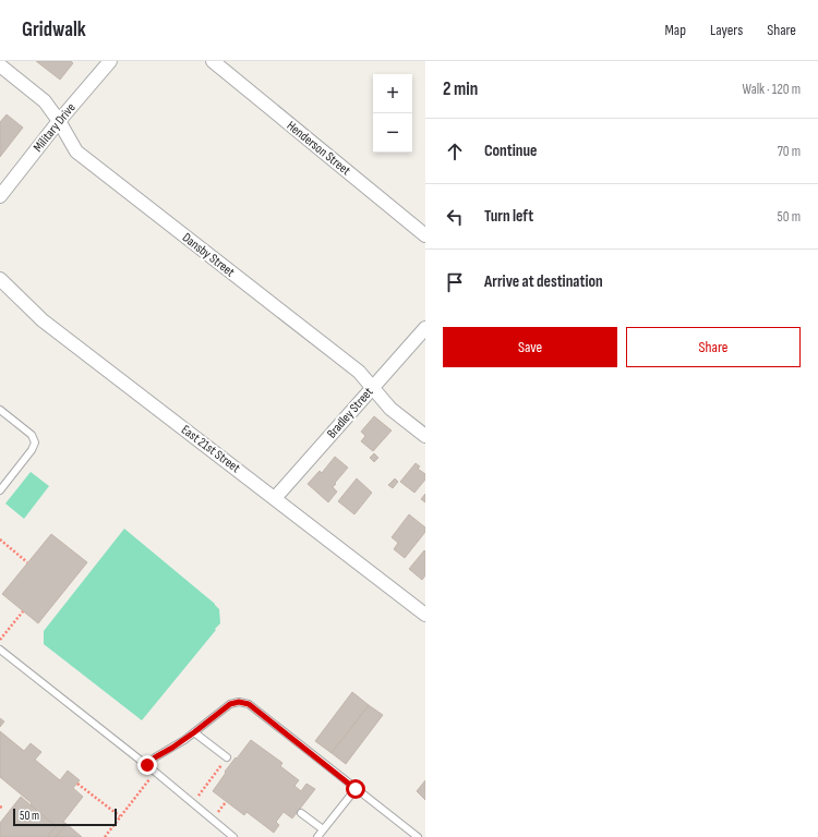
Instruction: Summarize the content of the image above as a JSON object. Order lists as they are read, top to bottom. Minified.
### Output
{"streets":{"street":["Military Drive","Henderson Street","Dansby Street","Bradley Street","East 21st Street"]},"crossings":[["Military Drive","Dansby Street"],["Dansby Street","Bradley Street"],["Bradley Street","East 21st Street"]],"scale_bar":"50 m","page":{"header":"Gridwalk","nav":["Map","Layers","Share"],"heading":["2 min","Walk · 120 m"],"map_buttons":["+","−"],"list":[["Continue","70 m"],["Turn left","50 m"],"Arrive at destination"],"buttons":["Save","Share"],"scale":"50 m"}}
